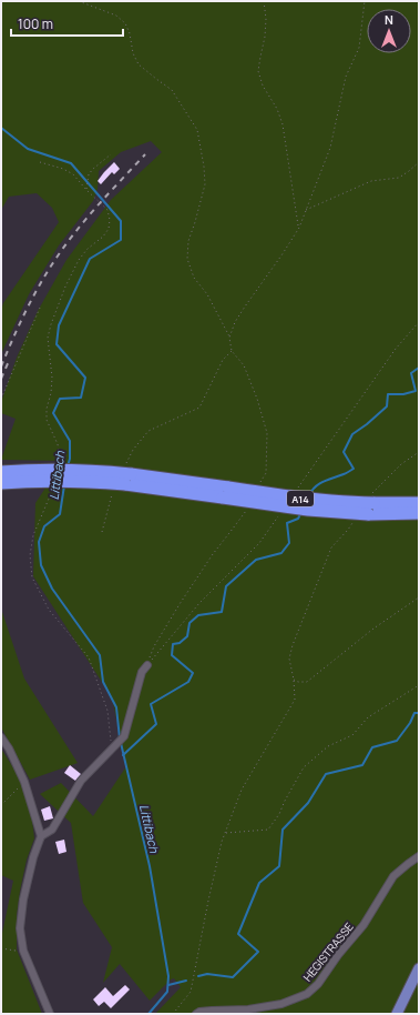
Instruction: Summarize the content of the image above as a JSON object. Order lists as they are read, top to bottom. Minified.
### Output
{"streets":{"highway":["A14"],"street":["HEGISTRASSE"]},"water":["Littibach"],"scale_bar":"100 m","north":"top"}
